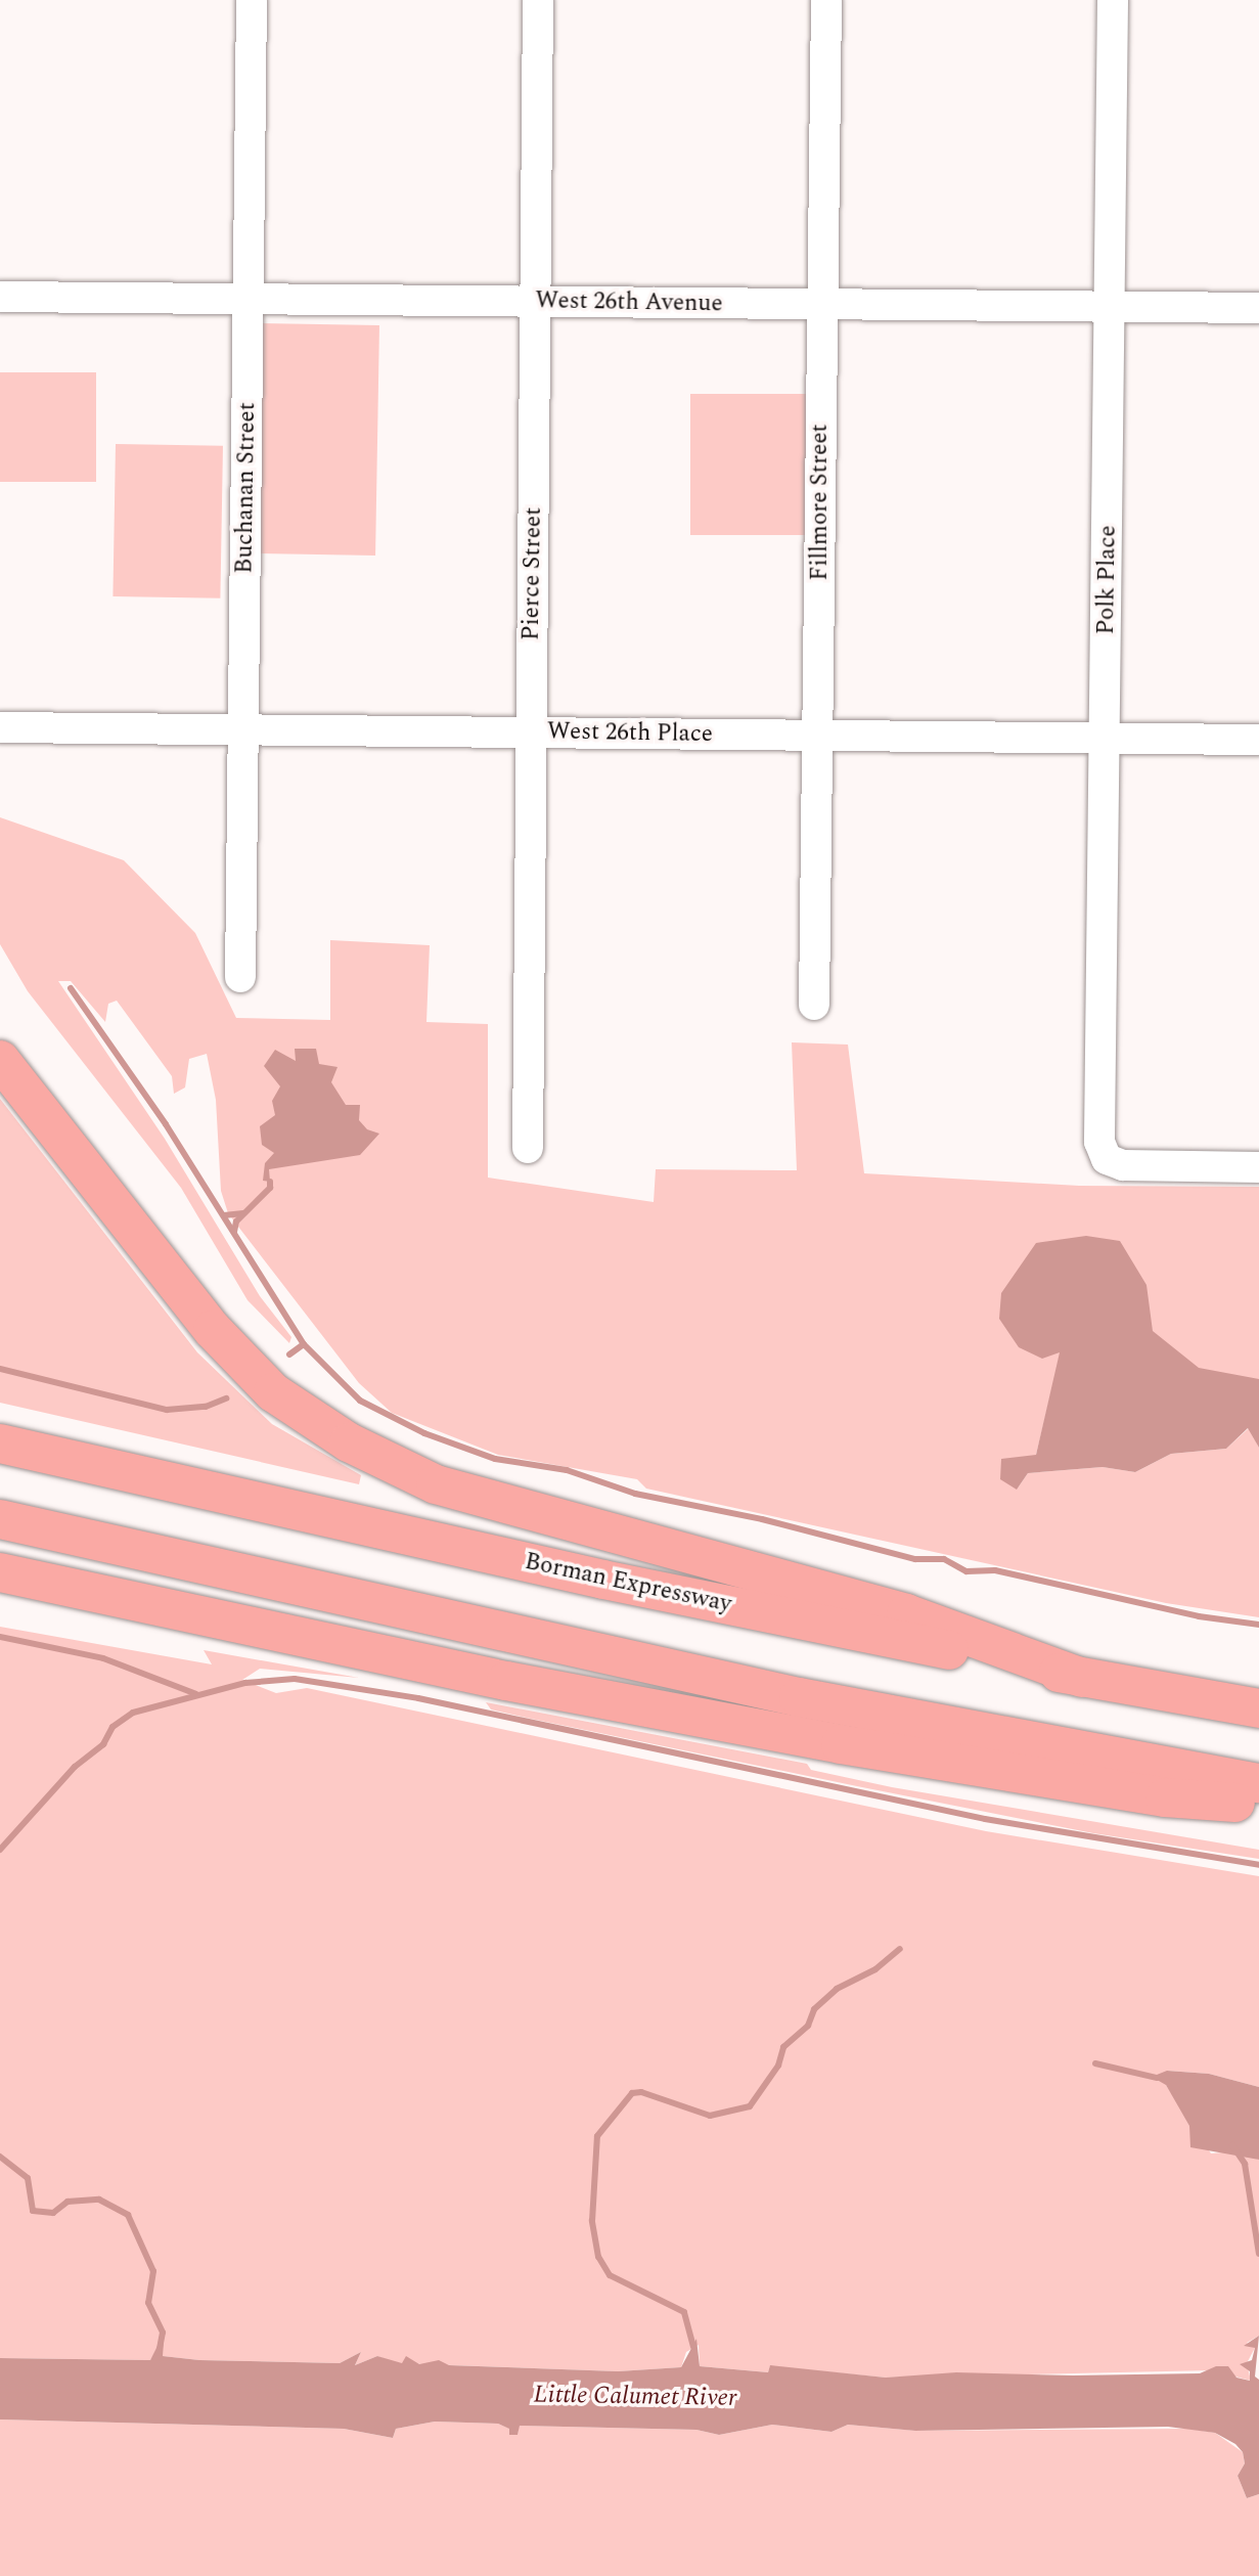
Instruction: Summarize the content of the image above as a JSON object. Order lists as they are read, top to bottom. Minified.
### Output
{"streets":{"highway":["Borman Expressway"],"street":["West 26th Avenue","Buchanan Street","Fillmore Street","Pierce Street","Polk Place","West 26th Place"]},"crossings":[["West 26th Avenue","Buchanan Street"],["West 26th Avenue","Fillmore Street"],["West 26th Avenue","Pierce Street"],["West 26th Avenue","Polk Place"],["Buchanan Street","West 26th Place"],["Fillmore Street","West 26th Place"],["Pierce Street","West 26th Place"],["Polk Place","West 26th Place"]],"water":["Little Calumet River"]}
